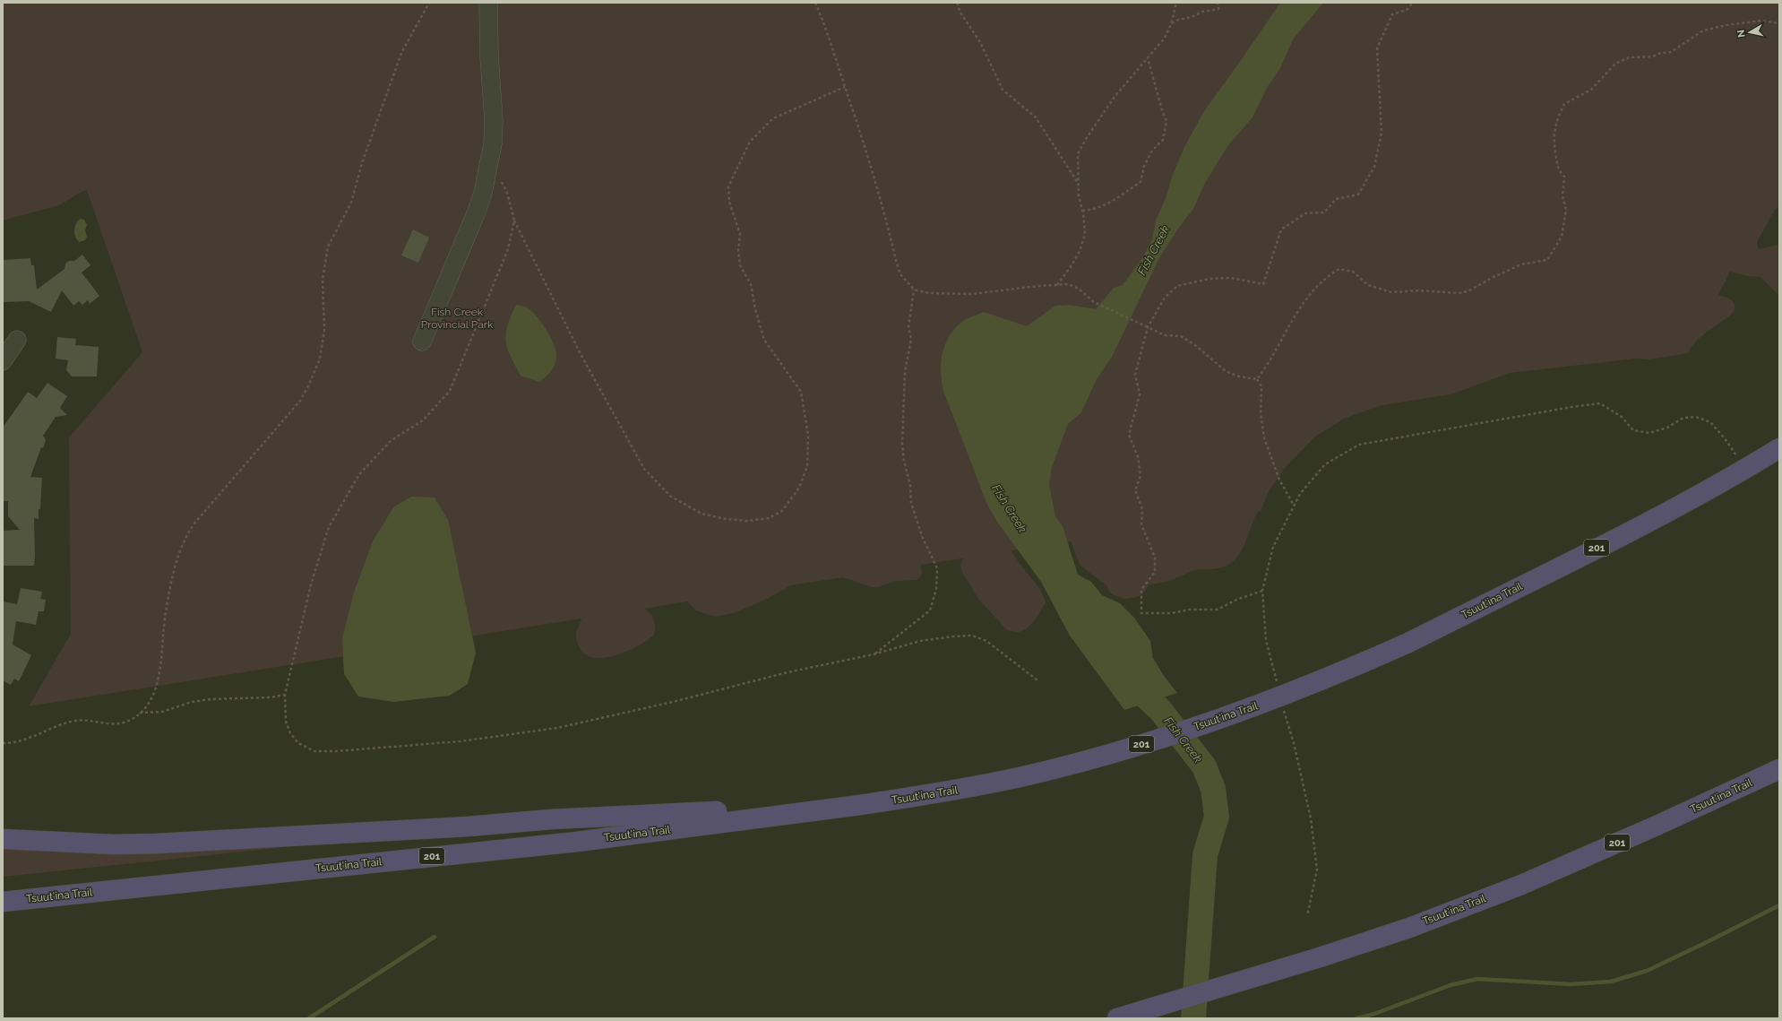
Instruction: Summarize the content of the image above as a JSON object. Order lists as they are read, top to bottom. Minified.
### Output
{"streets":{"highway":["201","Tsuut'ina Trail"]},"water":["Fish Creek"],"parks":["Fish Creek Provincial Park"],"north":"left"}
